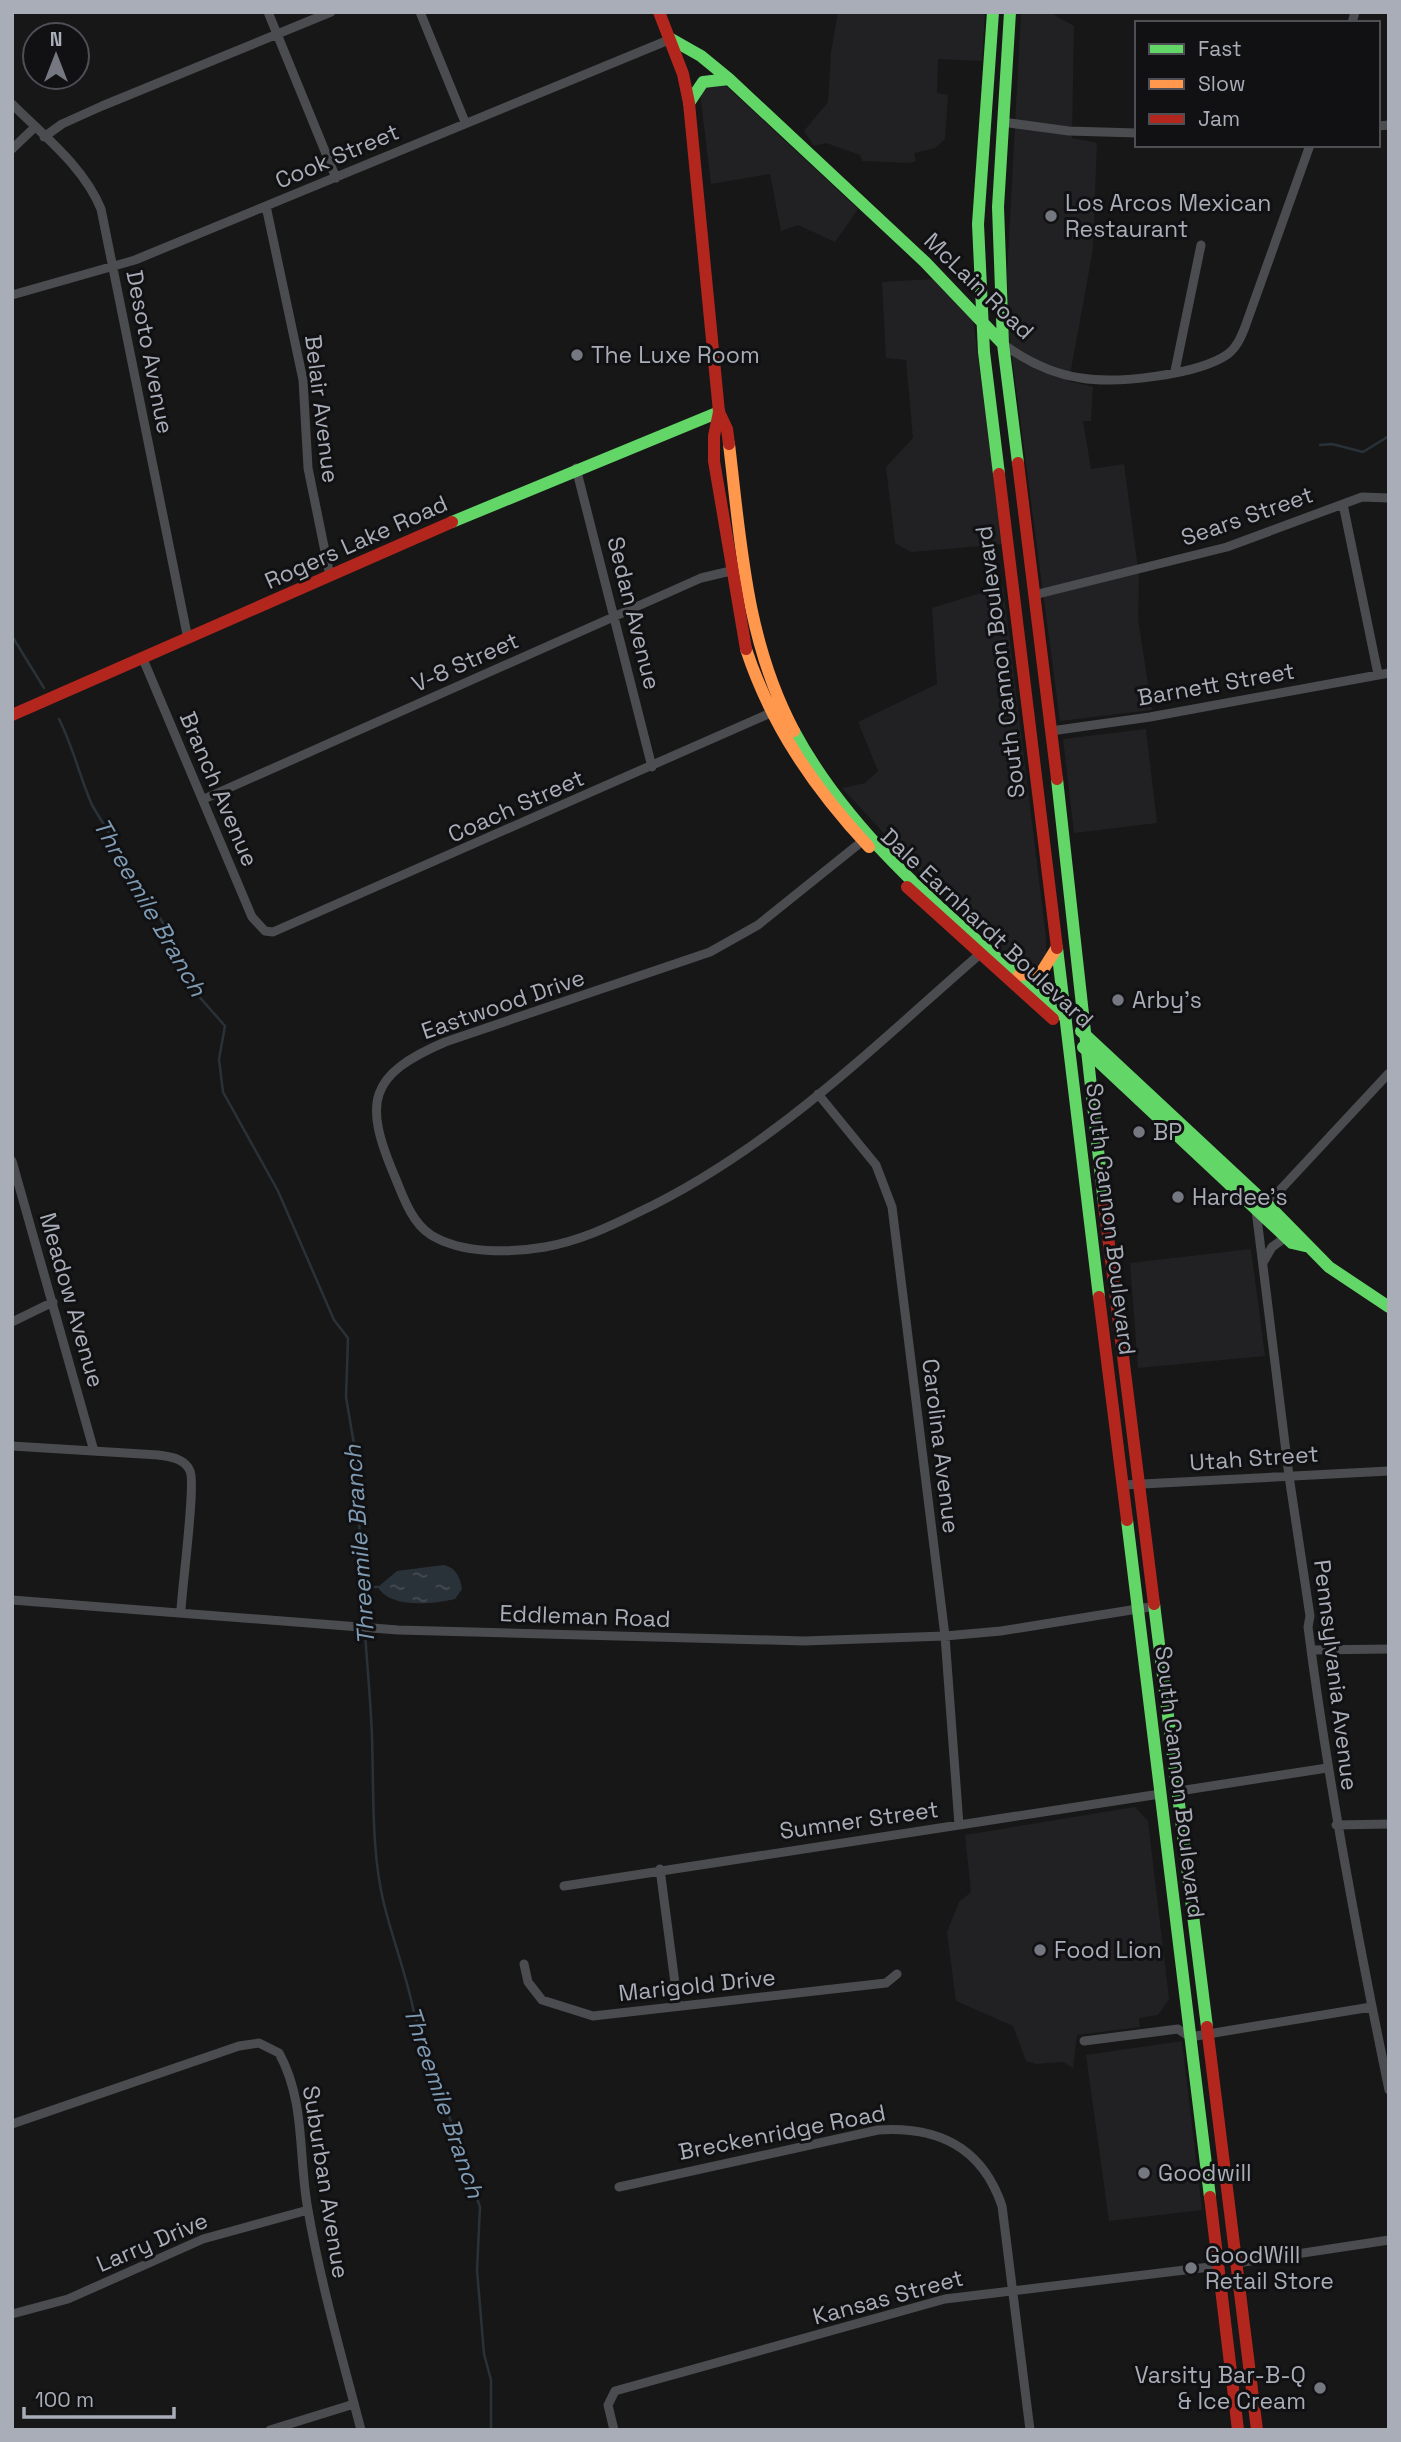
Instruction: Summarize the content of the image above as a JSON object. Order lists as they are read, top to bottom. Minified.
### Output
{"streets":{"main road":["McLain Road","Rogers Lake Road","South Cannon Boulevard","Dale Earnhardt Boulevard"],"street":["Cook Street","Desoto Avenue","Belair Avenue","Sears Street","Sedan Avenue","V-8 Street","Barnett Street","Branch Avenue","Coach Street","Eastwood Drive","Meadow Avenue","Carolina Avenue","Utah Street","Eddleman Road","Pennsylvania Avenue","Sumner Street","Marigold Drive","Breckenridge Road","Suburban Avenue","Larry Drive","Kansas Street"]},"crossings":[["Cook Street","McLain Road"],["Cook Street","Desoto Avenue"],["Cook Street","Belair Avenue"],["Cook Street","Dale Earnhardt Boulevard"],["McLain Road","South Cannon Boulevard"],["McLain Road","Dale Earnhardt Boulevard"],["Desoto Avenue","Rogers Lake Road"],["Belair Avenue","Rogers Lake Road"],["Sears Street","South Cannon Boulevard"],["Sears Street","Barnett Street"],["Rogers Lake Road","Sedan Avenue"],["Rogers Lake Road","Branch Avenue"],["Rogers Lake Road","Dale Earnhardt Boulevard"],["Sedan Avenue","V-8 Street"],["Sedan Avenue","Coach Street"],["V-8 Street","Branch Avenue"],["V-8 Street","Dale Earnhardt Boulevard"],["South Cannon Boulevard","Barnett Street"],["South Cannon Boulevard","Dale Earnhardt Boulevard"],["South Cannon Boulevard","Utah Street"],["South Cannon Boulevard","Eddleman Road"],["South Cannon Boulevard","Sumner Street"],["South Cannon Boulevard","Kansas Street"],["Branch Avenue","Coach Street"],["Coach Street","Dale Earnhardt Boulevard"],["Dale Earnhardt Boulevard","Eastwood Drive"],["Dale Earnhardt Boulevard","Pennsylvania Avenue"],["Eastwood Drive","Carolina Avenue"],["Carolina Avenue","Eddleman Road"],["Carolina Avenue","Sumner Street"],["Utah Street","Pennsylvania Avenue"],["Breckenridge Road","Kansas Street"],["Suburban Avenue","Larry Drive"]],"water":["Threemile Branch"],"places":["Los Arcos Mexican Restaurant","The Luxe Room","Arby's","BP","Hardee's","Food Lion","Goodwill","GoodWill Retail Store","Varsity Bar-B-Q & Ice Cream"],"legend":["Fast","Slow","Jam"],"scale_bar":"100 m","north":"top"}
